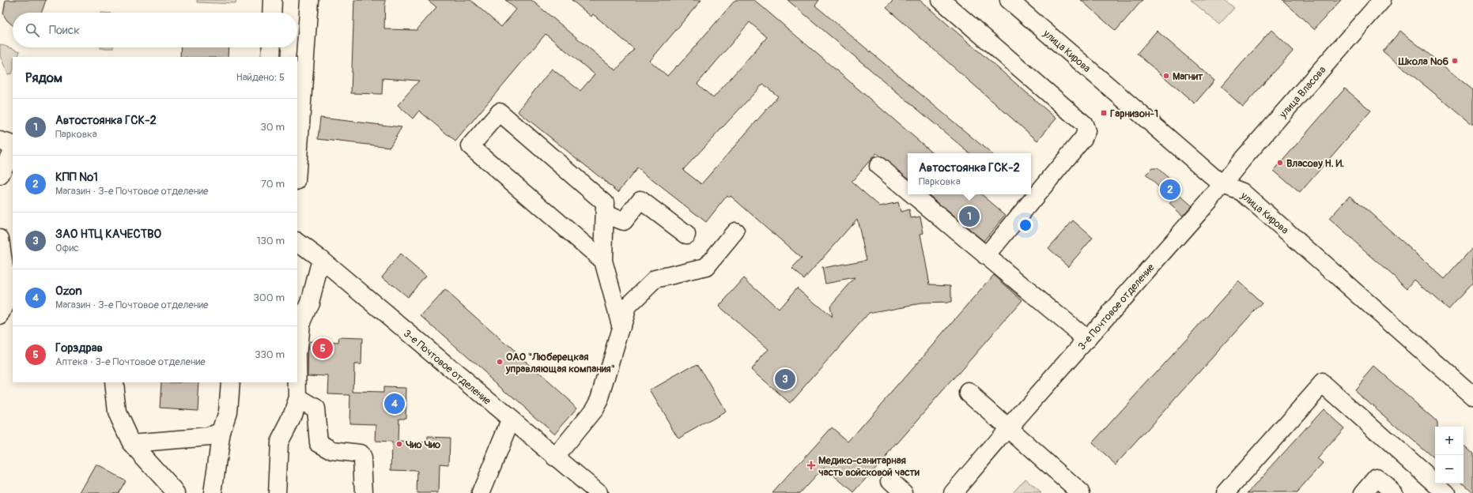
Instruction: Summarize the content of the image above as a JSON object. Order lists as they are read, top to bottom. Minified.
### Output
{"streets":{"street":["улица Кирова","улица Власова","3-е Почтовое отделение"]},"crossings":[["улица Кирова","улица Власова"],["улица Кирова","3-е Почтовое отделение"],["улица Власова","3-е Почтовое отделение"]],"places":{"other":["Школа №6","Магнит","Власову Н. И.","ОАО \"Люберецкая управляющая компания\"","Чио Чио"],"transit":["Гарнизон-1"],"health":["Медико-санитарная часть войсковой части"]},"page":{"search":"Поиск","heading":["Рядом","Найдено: 5"],"list":[{"mark":"1","name":"Автостоянка ГСК-2","note":"Парковка","value":"30 m"},{"mark":"2","name":"КПП №1","note":"Магазин · 3-е Почтовое отделение","value":"70 m"},{"mark":"3","name":"ЗАО НТЦ КАЧЕСТВО","note":"Офис","value":"130 m"},{"mark":"4","name":"Ozon","note":"Магазин · 3-е Почтовое отделение","value":"300 m"},{"mark":"5","name":"Горздрав","note":"Аптека · 3-е Почтовое отделение","value":"330 m"}],"popup":["Автостоянка ГСК-2","Парковка"],"pins":["2","1","5","3","4"],"map_buttons":["+","−"]}}
